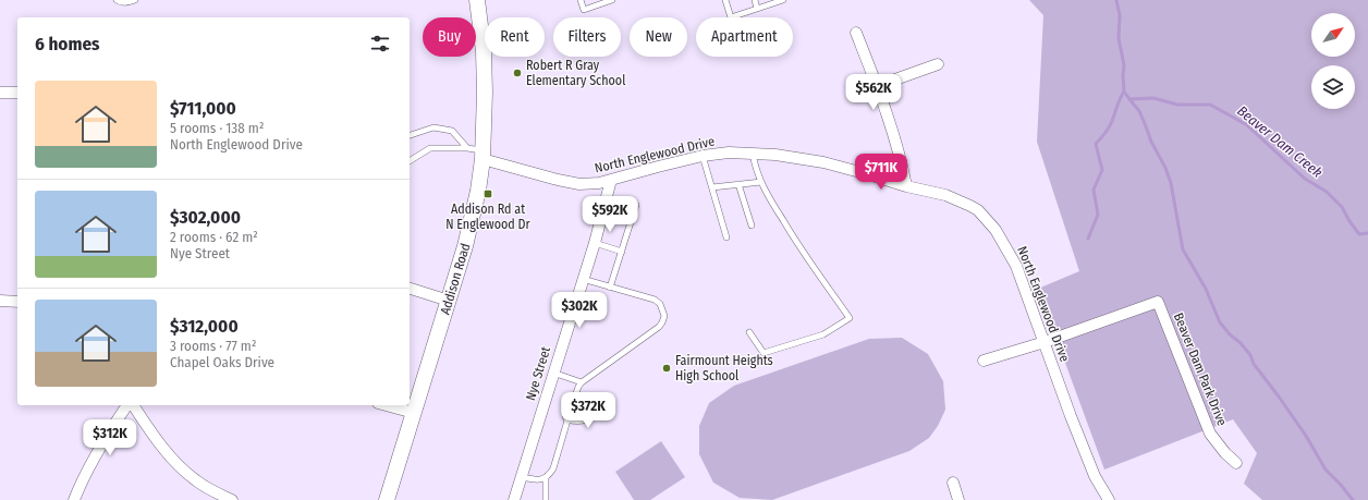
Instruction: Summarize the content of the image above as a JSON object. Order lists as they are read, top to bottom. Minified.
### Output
{"streets":{"street":["North Englewood Drive","Addison Road","Beaver Dam Park Drive","Nye Street"]},"crossings":[["North Englewood Drive","Addison Road"],["North Englewood Drive","Beaver Dam Park Drive"],["North Englewood Drive","Nye Street"]],"water":["Beaver Dam Creek"],"places":{"other":["Robert R Gray Elementary School","Fairmount Heights High School"],"transit":["Addison Rd at N Englewood Dr"]},"north":"top right","page":{"chip":["Buy","Rent","Filters","New","Apartment"],"heading":"6 homes","list":[{"name":"$711,000","note":"5 rooms · 138 m² · North Englewood Drive"},{"name":"$302,000","note":"2 rooms · 62 m² · Nye Street"},{"name":"$312,000","note":"3 rooms · 77 m² · Chapel Oaks Drive"}],"price":["$562K","$711K","$592K","$302K","$372K","$312K"]}}
